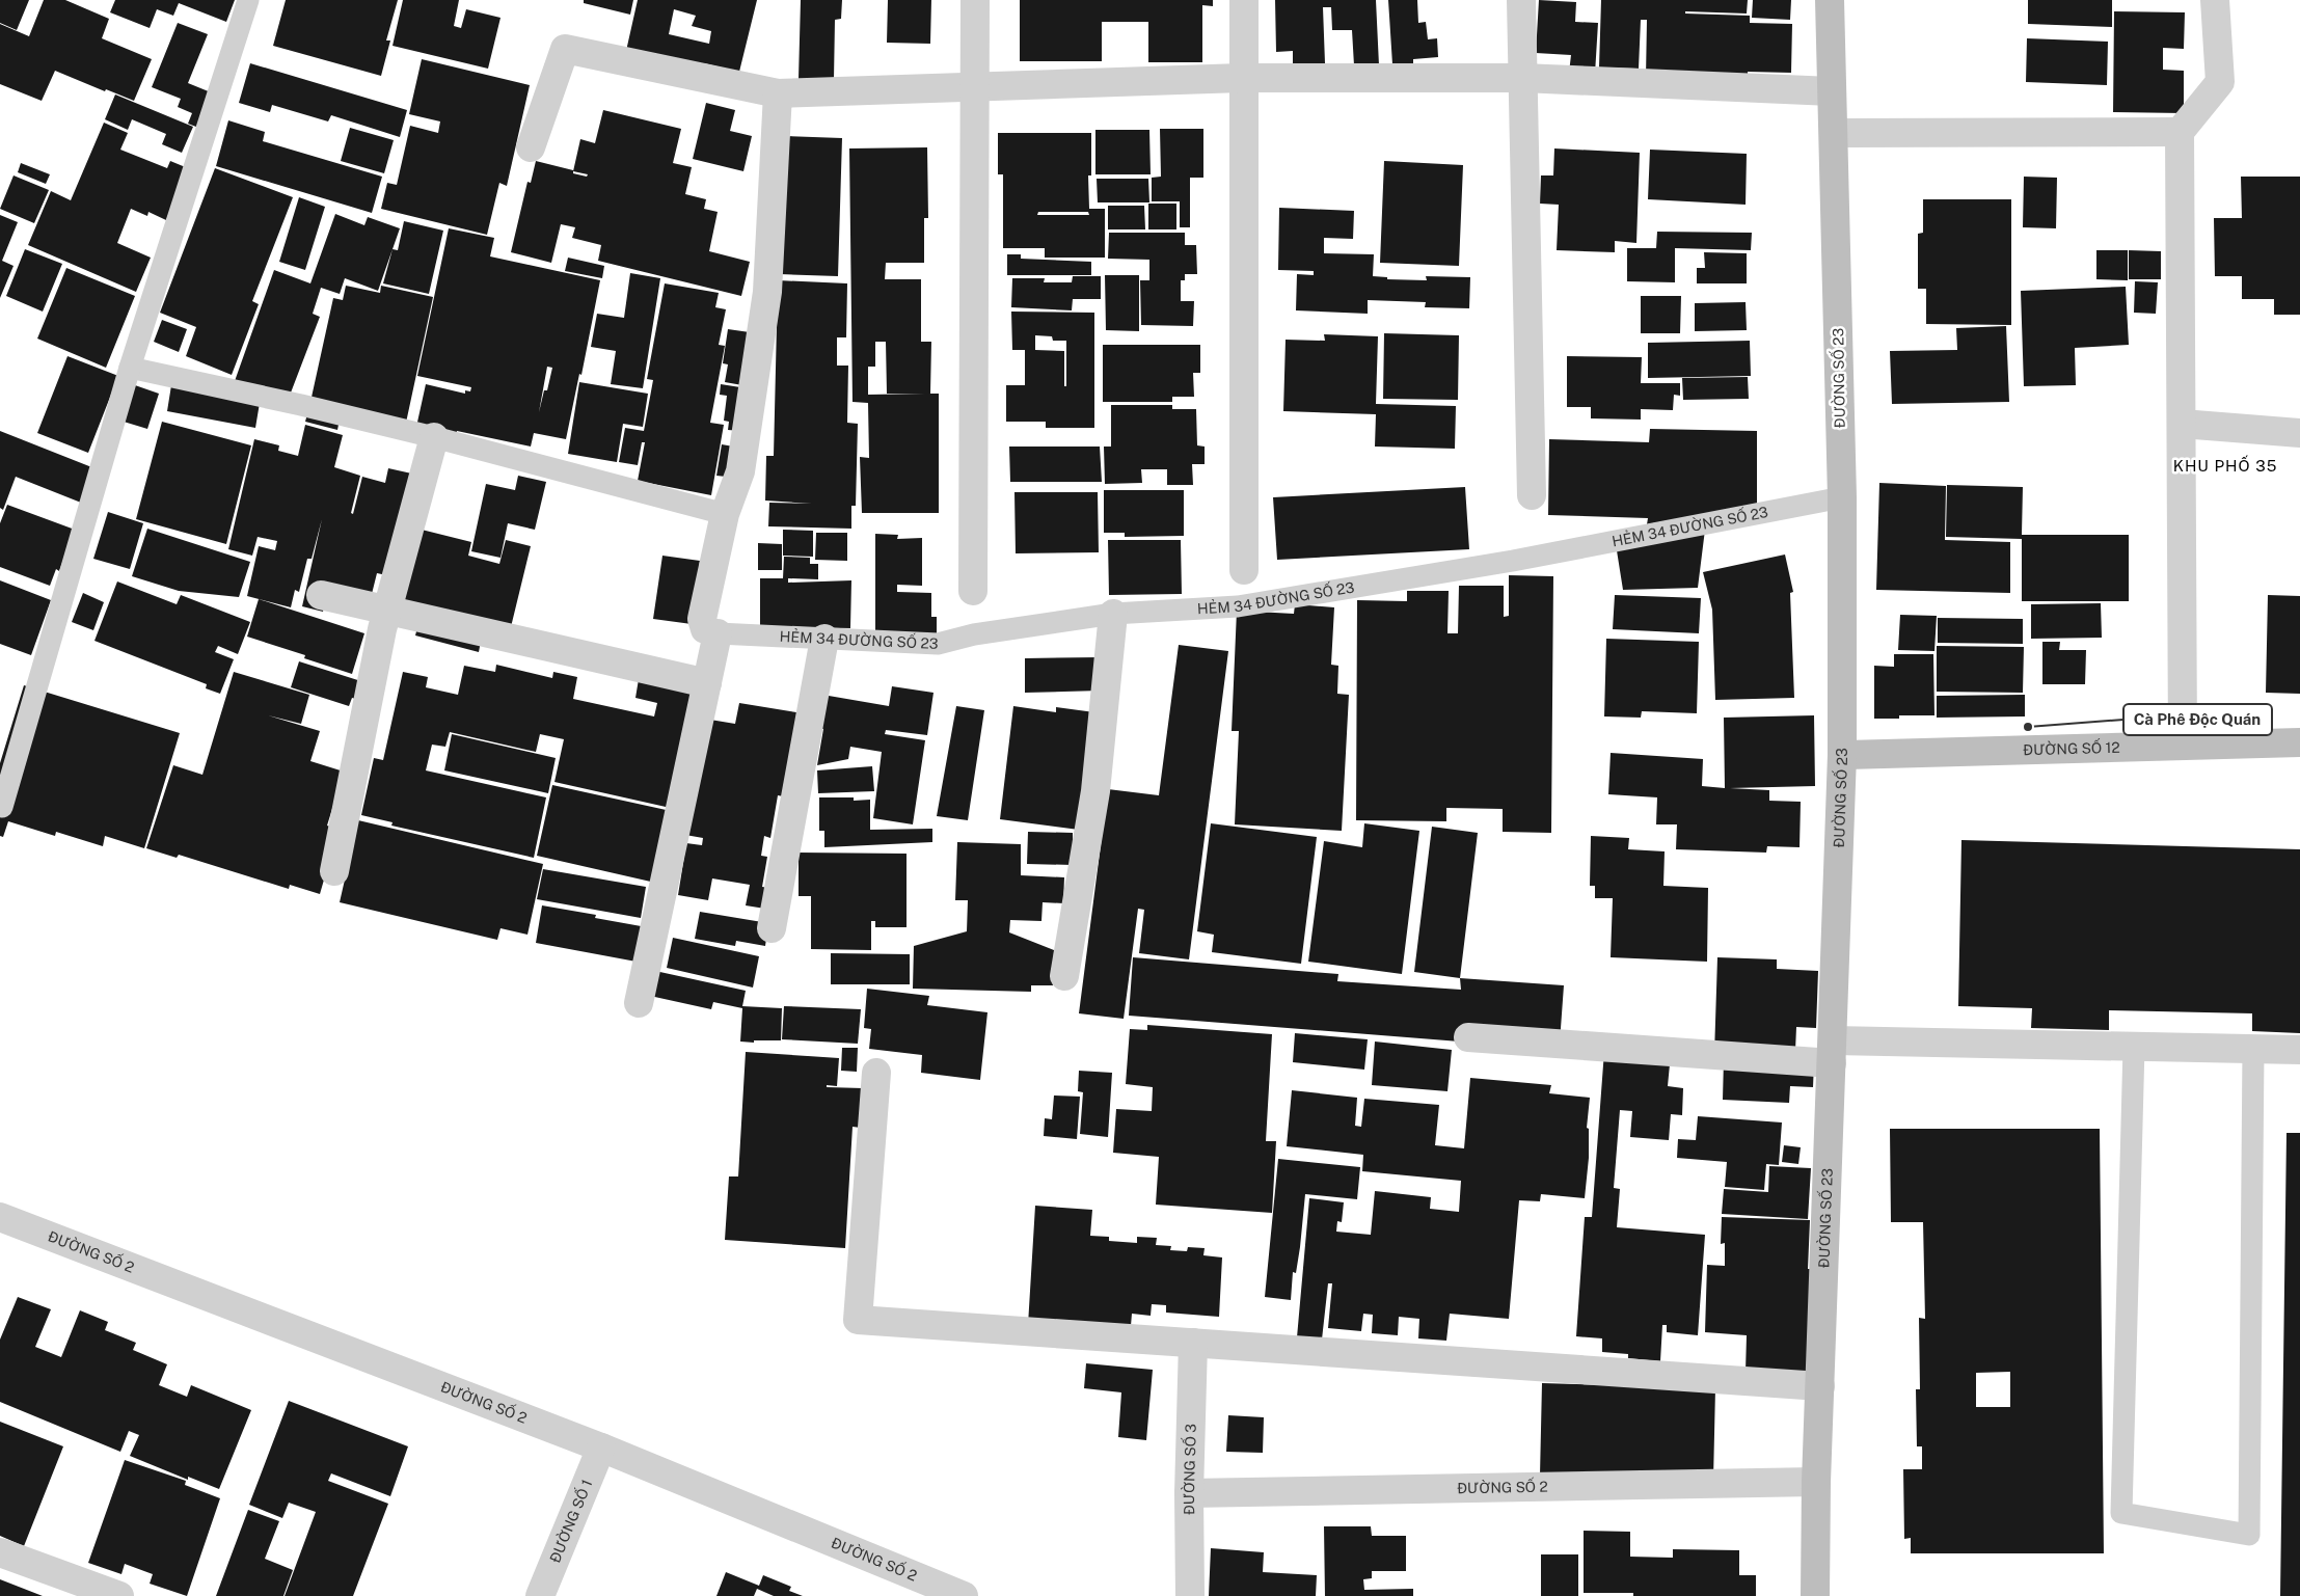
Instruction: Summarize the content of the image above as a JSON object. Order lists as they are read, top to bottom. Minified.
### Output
{"streets":{"street":["ĐƯỜNG SỐ 23","ĐƯỜNG SỐ 12","ĐƯỜNG SỐ 2","ĐƯỜNG SỐ 3","ĐƯỜNG SỐ 1"],"lane":["HẺM 34 ĐƯỜNG SỐ 23"]},"crossings":[["ĐƯỜNG SỐ 23","HẺM 34 ĐƯỜNG SỐ 23"],["ĐƯỜNG SỐ 23","ĐƯỜNG SỐ 12"],["ĐƯỜNG SỐ 23","ĐƯỜNG SỐ 2"],["ĐƯỜNG SỐ 2","ĐƯỜNG SỐ 3"],["ĐƯỜNG SỐ 2","ĐƯỜNG SỐ 1"]],"districts":["KHU PHỐ 35"],"places":["Cà Phê Độc Quán"]}
